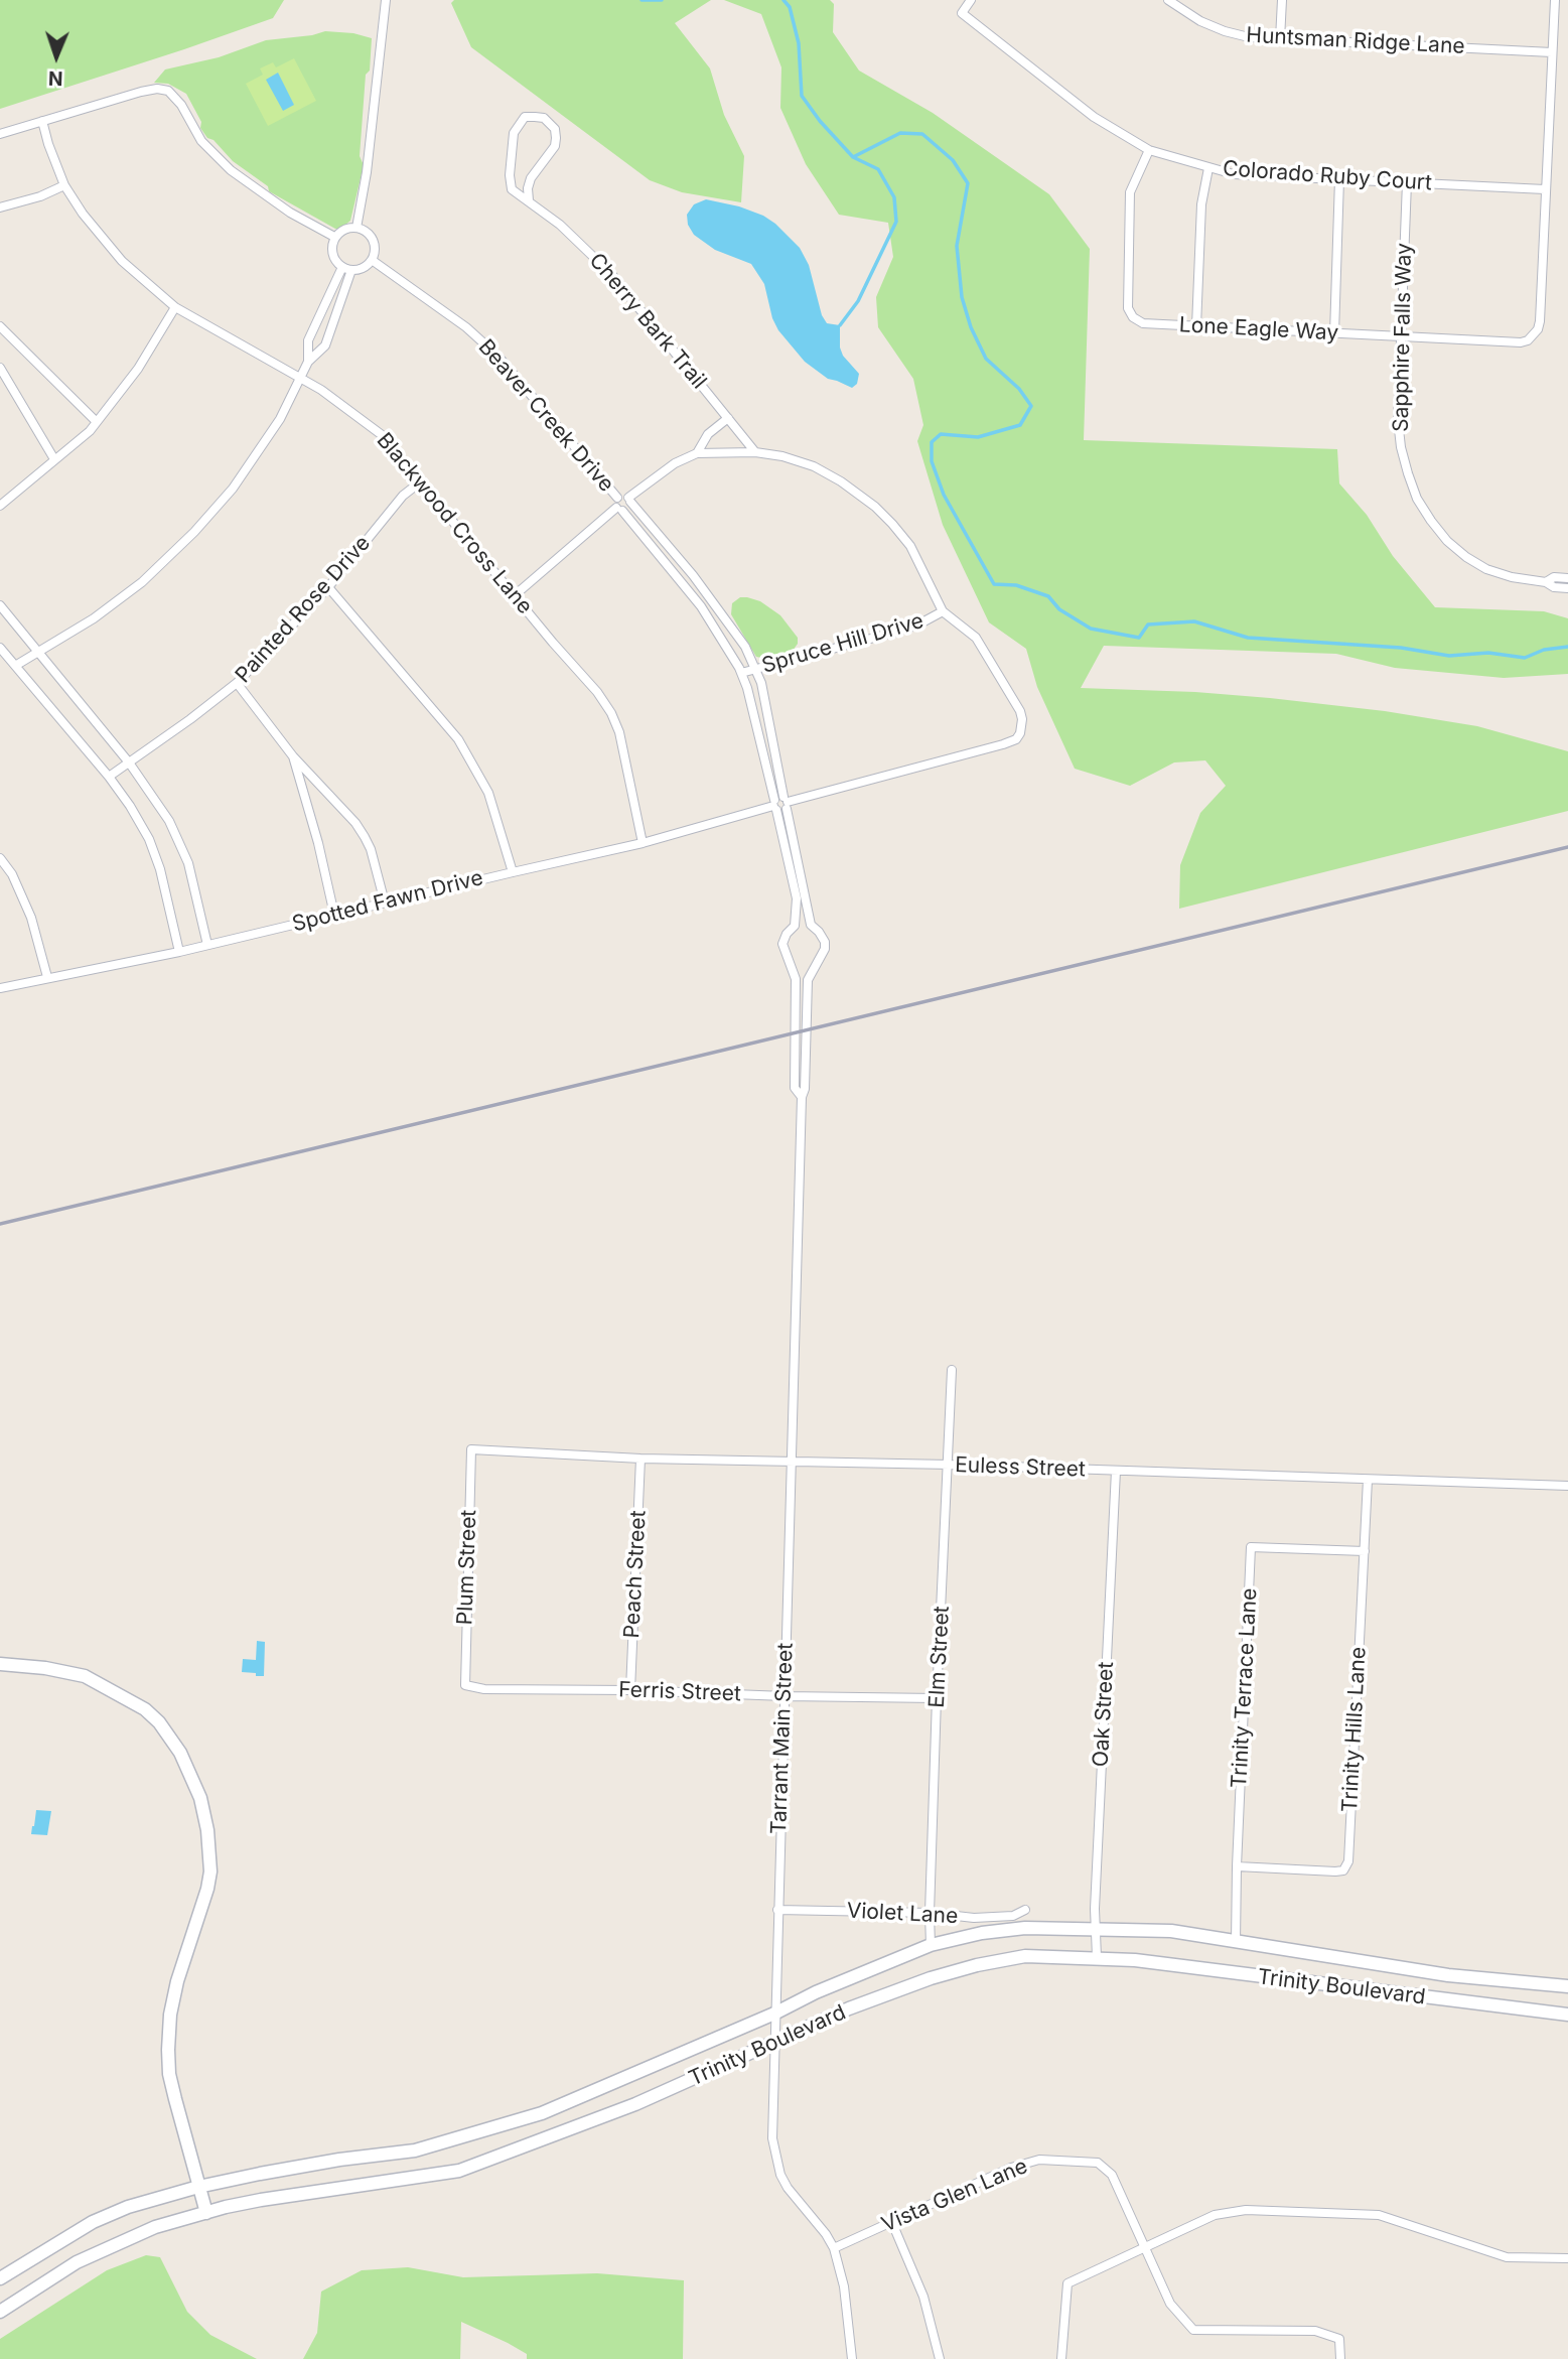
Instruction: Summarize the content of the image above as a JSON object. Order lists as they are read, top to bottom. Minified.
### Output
{"streets":{"main road":["Trinity Boulevard"],"street":["Huntsman Ridge Lane","Colorado Ruby Court","Cherry Bark Trail","Lone Eagle Way","Sapphire Falls Way","Beaver Creek Drive","Blackwood Cross Lane","Painted Rose Drive","Spruce Hill Drive","Spotted Fawn Drive","Euless Street","Plum Street","Peach Street","Elm Street","Trinity Terrace Lane","Ferris Street","Oak Street","Trinity Hills Lane","Tarrant Main Street","Violet Lane","Vista Glen Lane"]},"crossings":[["Colorado Ruby Court","Lone Eagle Way"],["Colorado Ruby Court","Sapphire Falls Way"],["Lone Eagle Way","Sapphire Falls Way"],["Beaver Creek Drive","Spruce Hill Drive"],["Beaver Creek Drive","Spotted Fawn Drive"],["Beaver Creek Drive","Tarrant Main Street"],["Blackwood Cross Lane","Painted Rose Drive"],["Blackwood Cross Lane","Spotted Fawn Drive"],["Spruce Hill Drive","Spotted Fawn Drive"],["Euless Street","Plum Street"],["Euless Street","Peach Street"],["Euless Street","Elm Street"],["Euless Street","Oak Street"],["Euless Street","Trinity Hills Lane"],["Euless Street","Tarrant Main Street"],["Plum Street","Ferris Street"],["Peach Street","Ferris Street"],["Elm Street","Ferris Street"],["Elm Street","Violet Lane"],["Elm Street","Trinity Boulevard"],["Trinity Terrace Lane","Trinity Hills Lane"],["Trinity Terrace Lane","Trinity Boulevard"],["Ferris Street","Tarrant Main Street"],["Oak Street","Trinity Boulevard"],["Tarrant Main Street","Violet Lane"],["Tarrant Main Street","Trinity Boulevard"],["Tarrant Main Street","Vista Glen Lane"]],"north":"bottom"}
